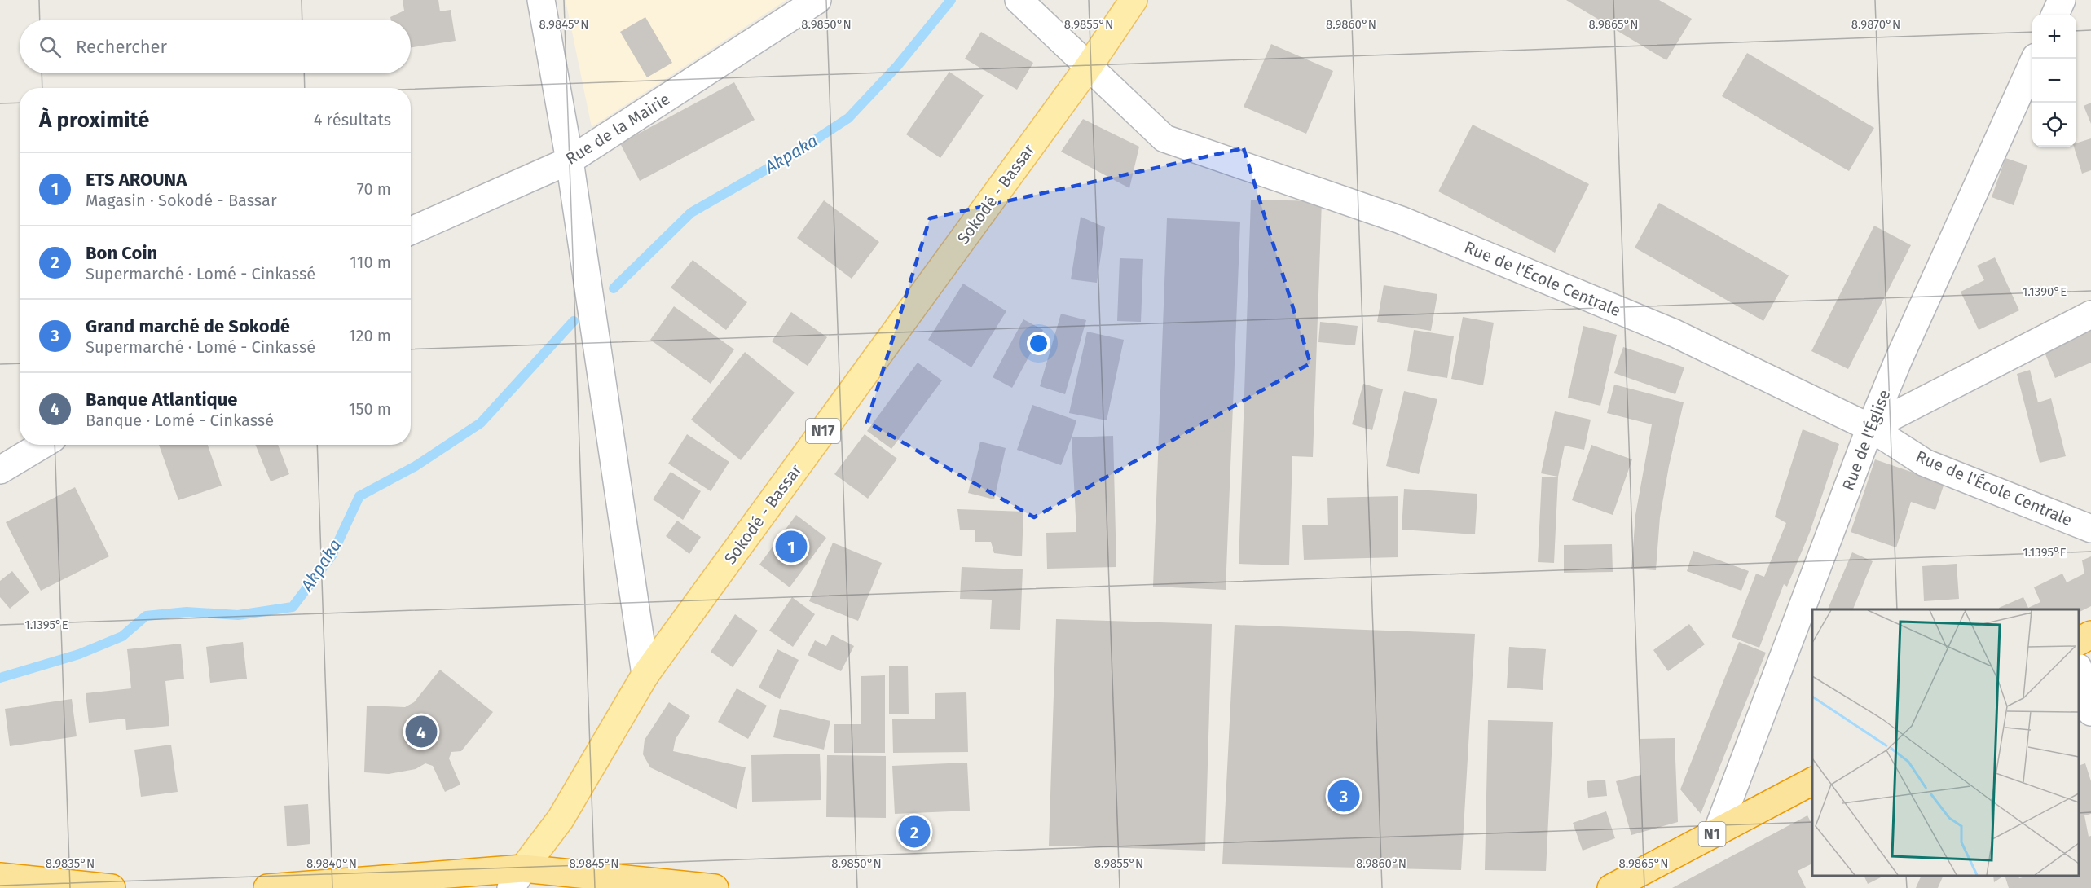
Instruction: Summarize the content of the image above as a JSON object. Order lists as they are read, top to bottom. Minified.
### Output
{"streets":{"highway":["N1"],"main road":["Sokodé - Bassar","N17"],"street":["Rue de la Mairie","Rue de l'École Centrale","Rue de l'Église"]},"crossings":[["Sokodé - Bassar","Rue de l'École Centrale"],["Rue de l'École Centrale","Rue de l'Église"],["Rue de l'Église","N1"]],"water":["Akpaka"],"page":{"map_buttons":["+","−"],"search":"Rechercher","heading":["À proximité","4 résultats"],"list":[{"mark":"1","name":"ETS AROUNA","note":"Magasin · Sokodé - Bassar","value":"70 m"},{"mark":"2","name":"Bon Coin","note":"Supermarché · Lomé - Cinkassé","value":"110 m"},{"mark":"3","name":"Grand marché de Sokodé","note":"Supermarché · Lomé - Cinkassé","value":"120 m"},{"mark":"4","name":"Banque Atlantique","note":"Banque · Lomé - Cinkassé","value":"150 m"}],"pins":["1","4","3","2"]},"coordinates":["8.9845°N","8.9850°N","8.9855°N","8.9860°N","8.9865°N","8.9870°N","1.1390°E","1.1395°E","8.9835°N","8.9840°N"]}
